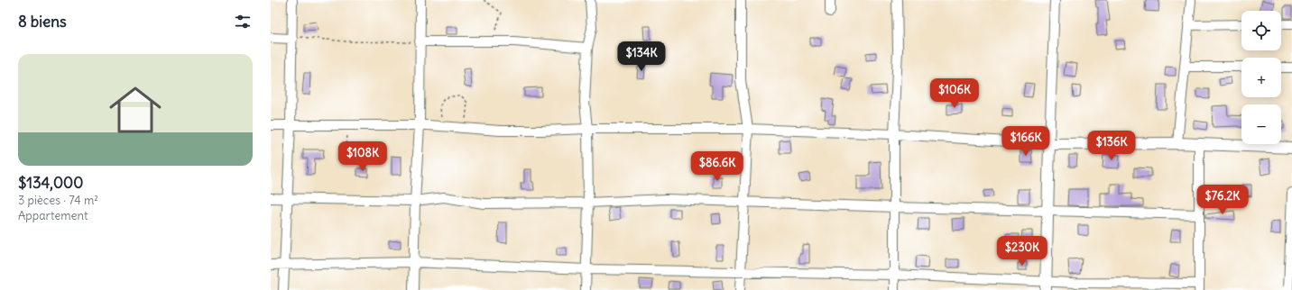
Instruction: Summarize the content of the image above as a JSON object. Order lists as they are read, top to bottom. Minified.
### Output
{"page":{"heading":"8 biens","map_buttons":["+","−"],"price":["$134K","$106K","$166K","$136K","$108K","$86.6K","$76.2K","$230K"],"list":[{"name":"$134,000","note":"3 pièces · 74 m² · Appartement"}]}}
